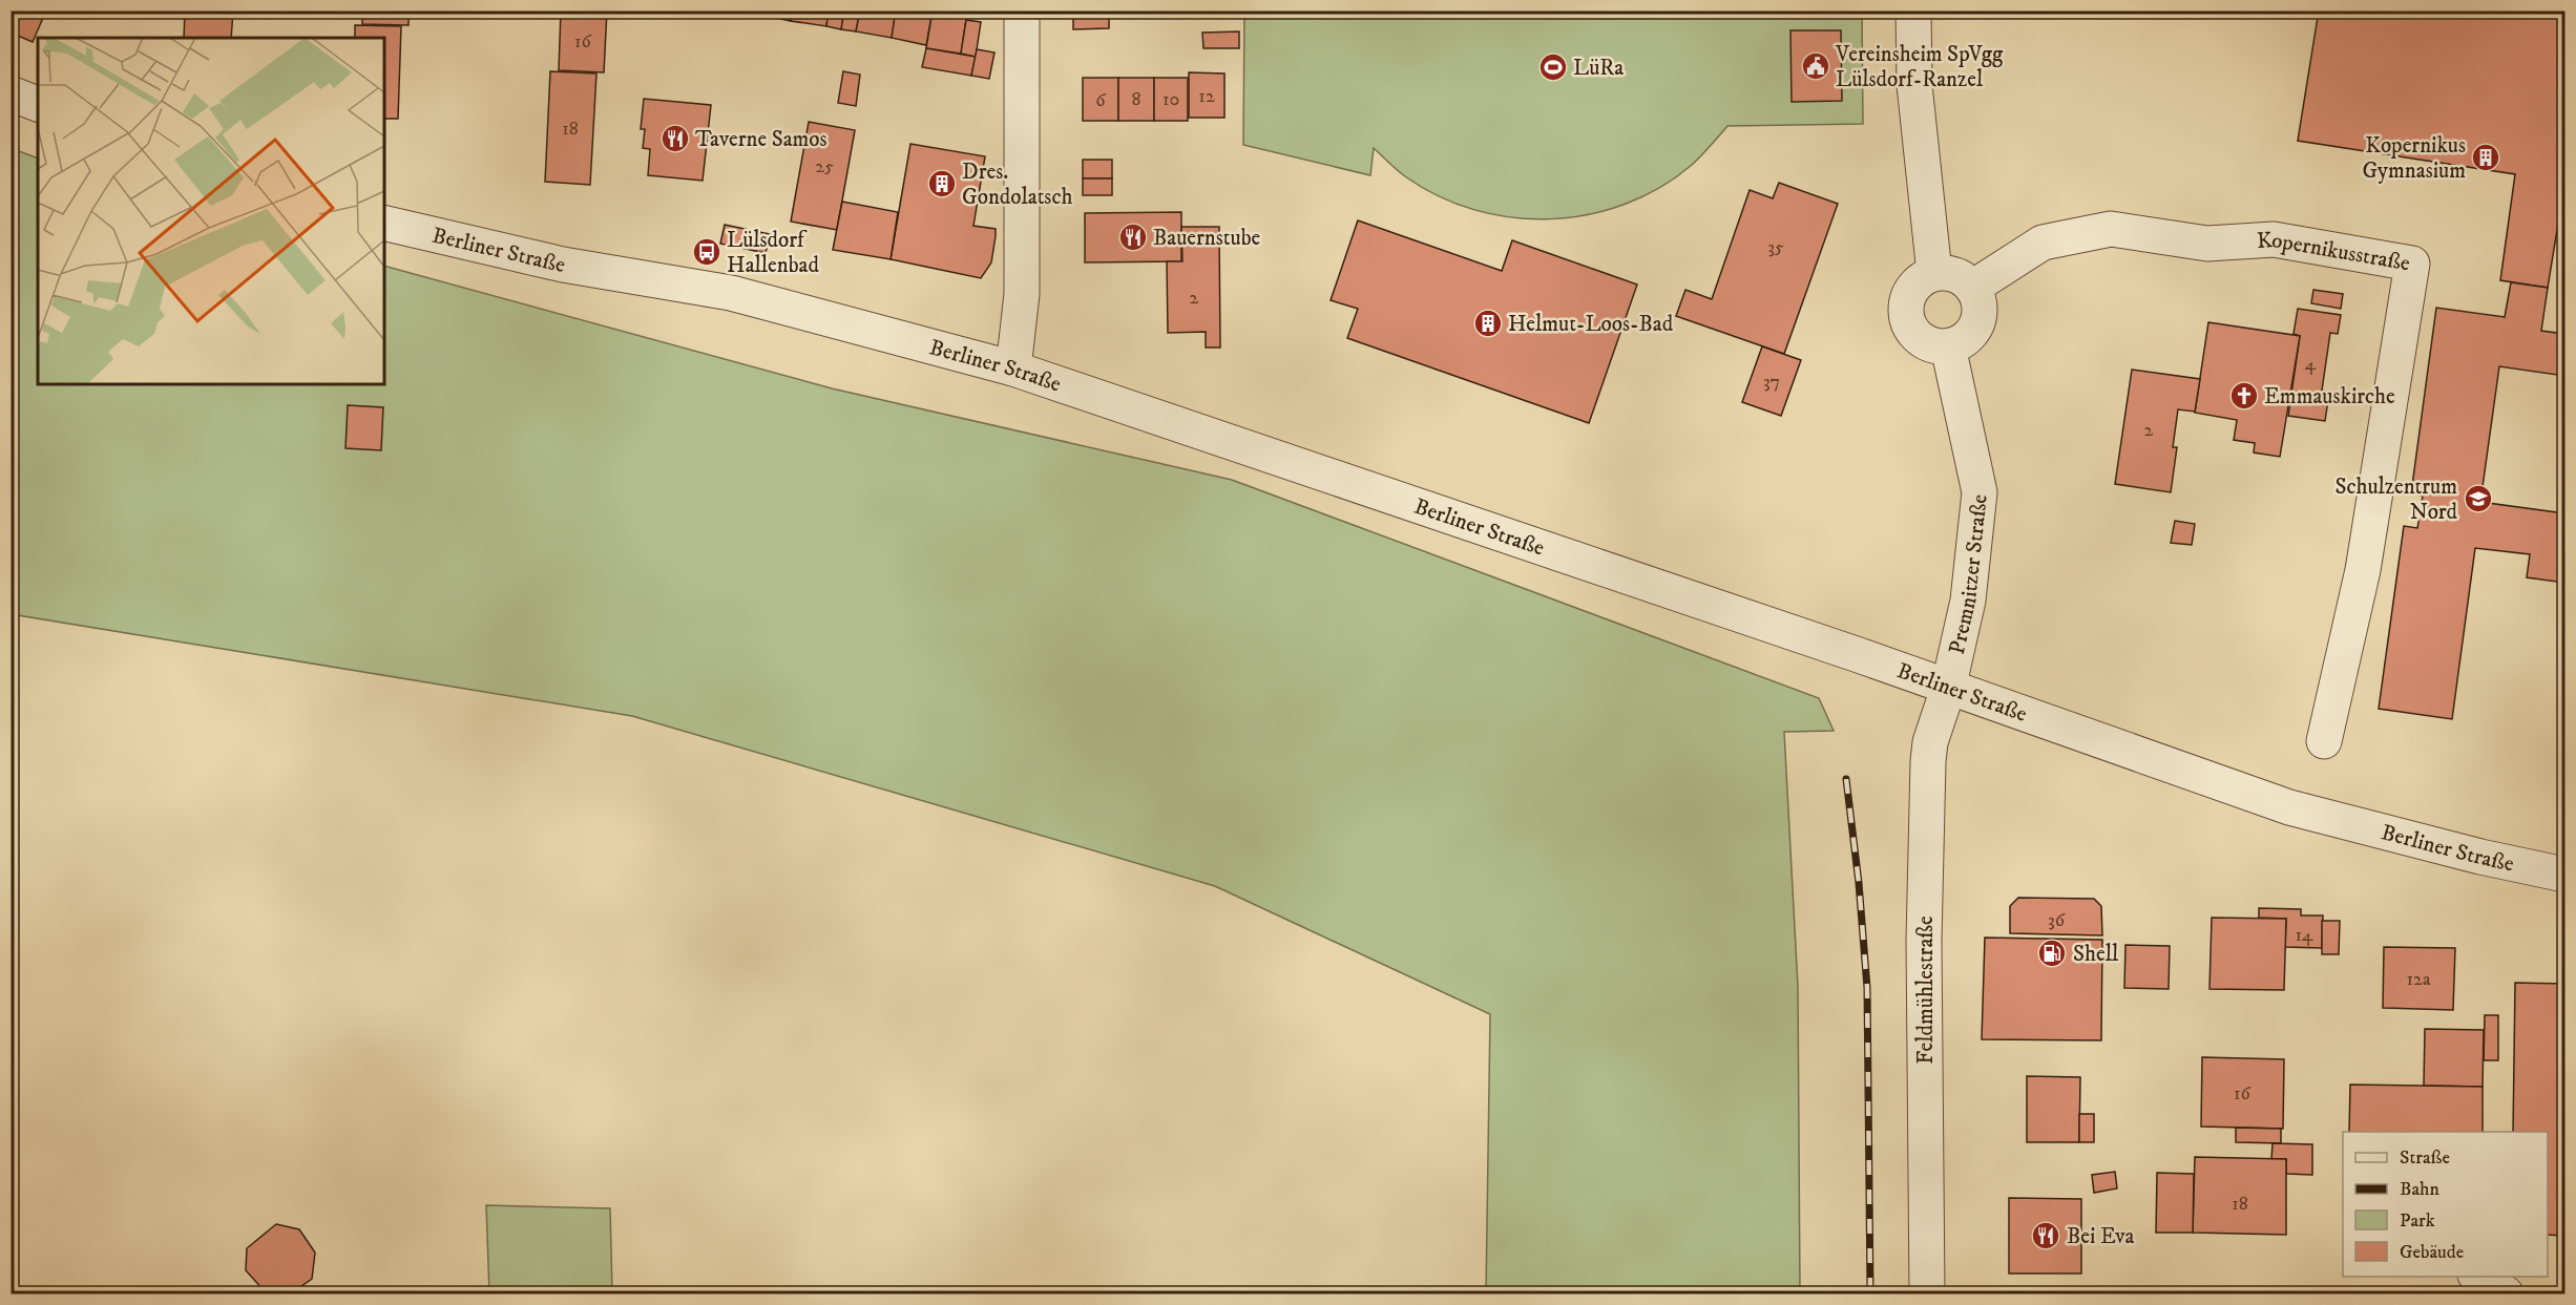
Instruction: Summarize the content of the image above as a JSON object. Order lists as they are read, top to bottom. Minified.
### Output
{"streets":{"street":["Berliner Straße","Kopernikusstraße","Premnitzer Straße","Feldmühlestraße"]},"crossings":[["Berliner Straße","Premnitzer Straße"],["Berliner Straße","Feldmühlestraße"],["Kopernikusstraße","Premnitzer Straße"],["Premnitzer Straße","Feldmühlestraße"]],"places":{"public building":["Vereinsheim SpVgg Lülsdorf-Ranzel"],"sports":["LüRa"],"restaurant":["Taverne Samos","Bauernstube","Bei Eva"],"building":["Kopernikus Gymnasium","Dres. Gondolatsch","Helmut-Loos-Bad"],"bus stop":["Lülsdorf Hallenbad"],"church":["Emmauskirche"],"school or university":["Schulzentrum Nord"],"fuel station":["Shell"]},"house_numbers":["16","12","8","10","6","18","25","35","2","4","37","2","36","14","12a","16","18"],"legend":["Straße","Bahn","Park","Gebäude"]}
